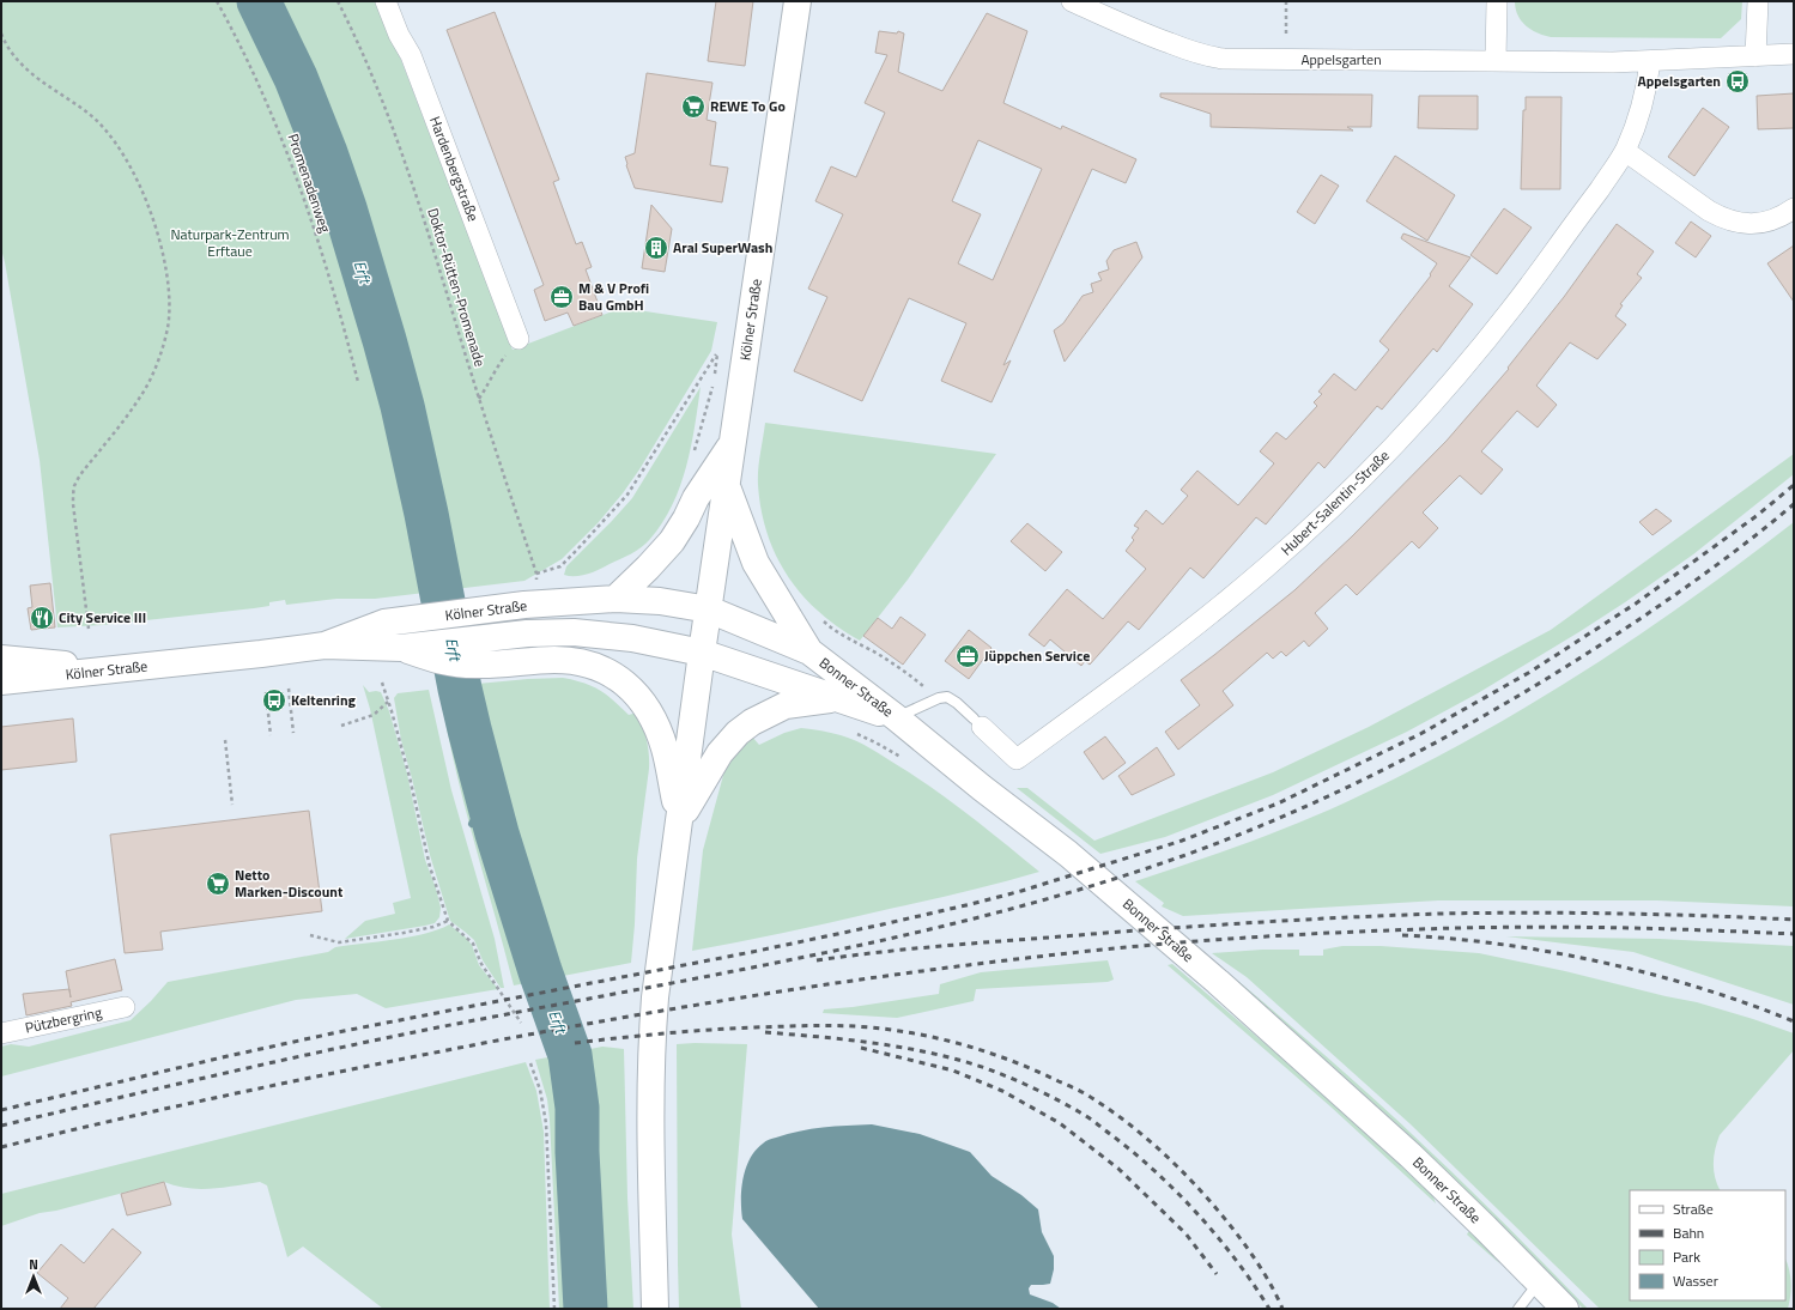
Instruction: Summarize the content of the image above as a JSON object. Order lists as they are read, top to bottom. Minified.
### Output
{"streets":{"main road":["Kölner Straße","Bonner Straße"],"street":["Appelsgarten","Hardenbergstraße","Hubert-Salentin-Straße","Pützbergring"],"path":["Promenadenweg","Doktor-Rütten-Promenade"]},"crossings":[["Appelsgarten","Hubert-Salentin-Straße"],["Doktor-Rütten-Promenade","Kölner Straße"],["Kölner Straße","Bonner Straße"]],"water":["Erft"],"parks":["Naturpark-Zentrum Erftaue"],"places":{"bus stop":["Appelsgarten","Keltenring"],"supermarket":["REWE To Go","Netto Marken-Discount"],"building":["Aral SuperWash"],"office":["M & V Profi Bau GmbH","Jüppchen Service"],"restaurant":["City Service III"]},"legend":["Straße","Bahn","Park","Wasser"],"north":"top"}
